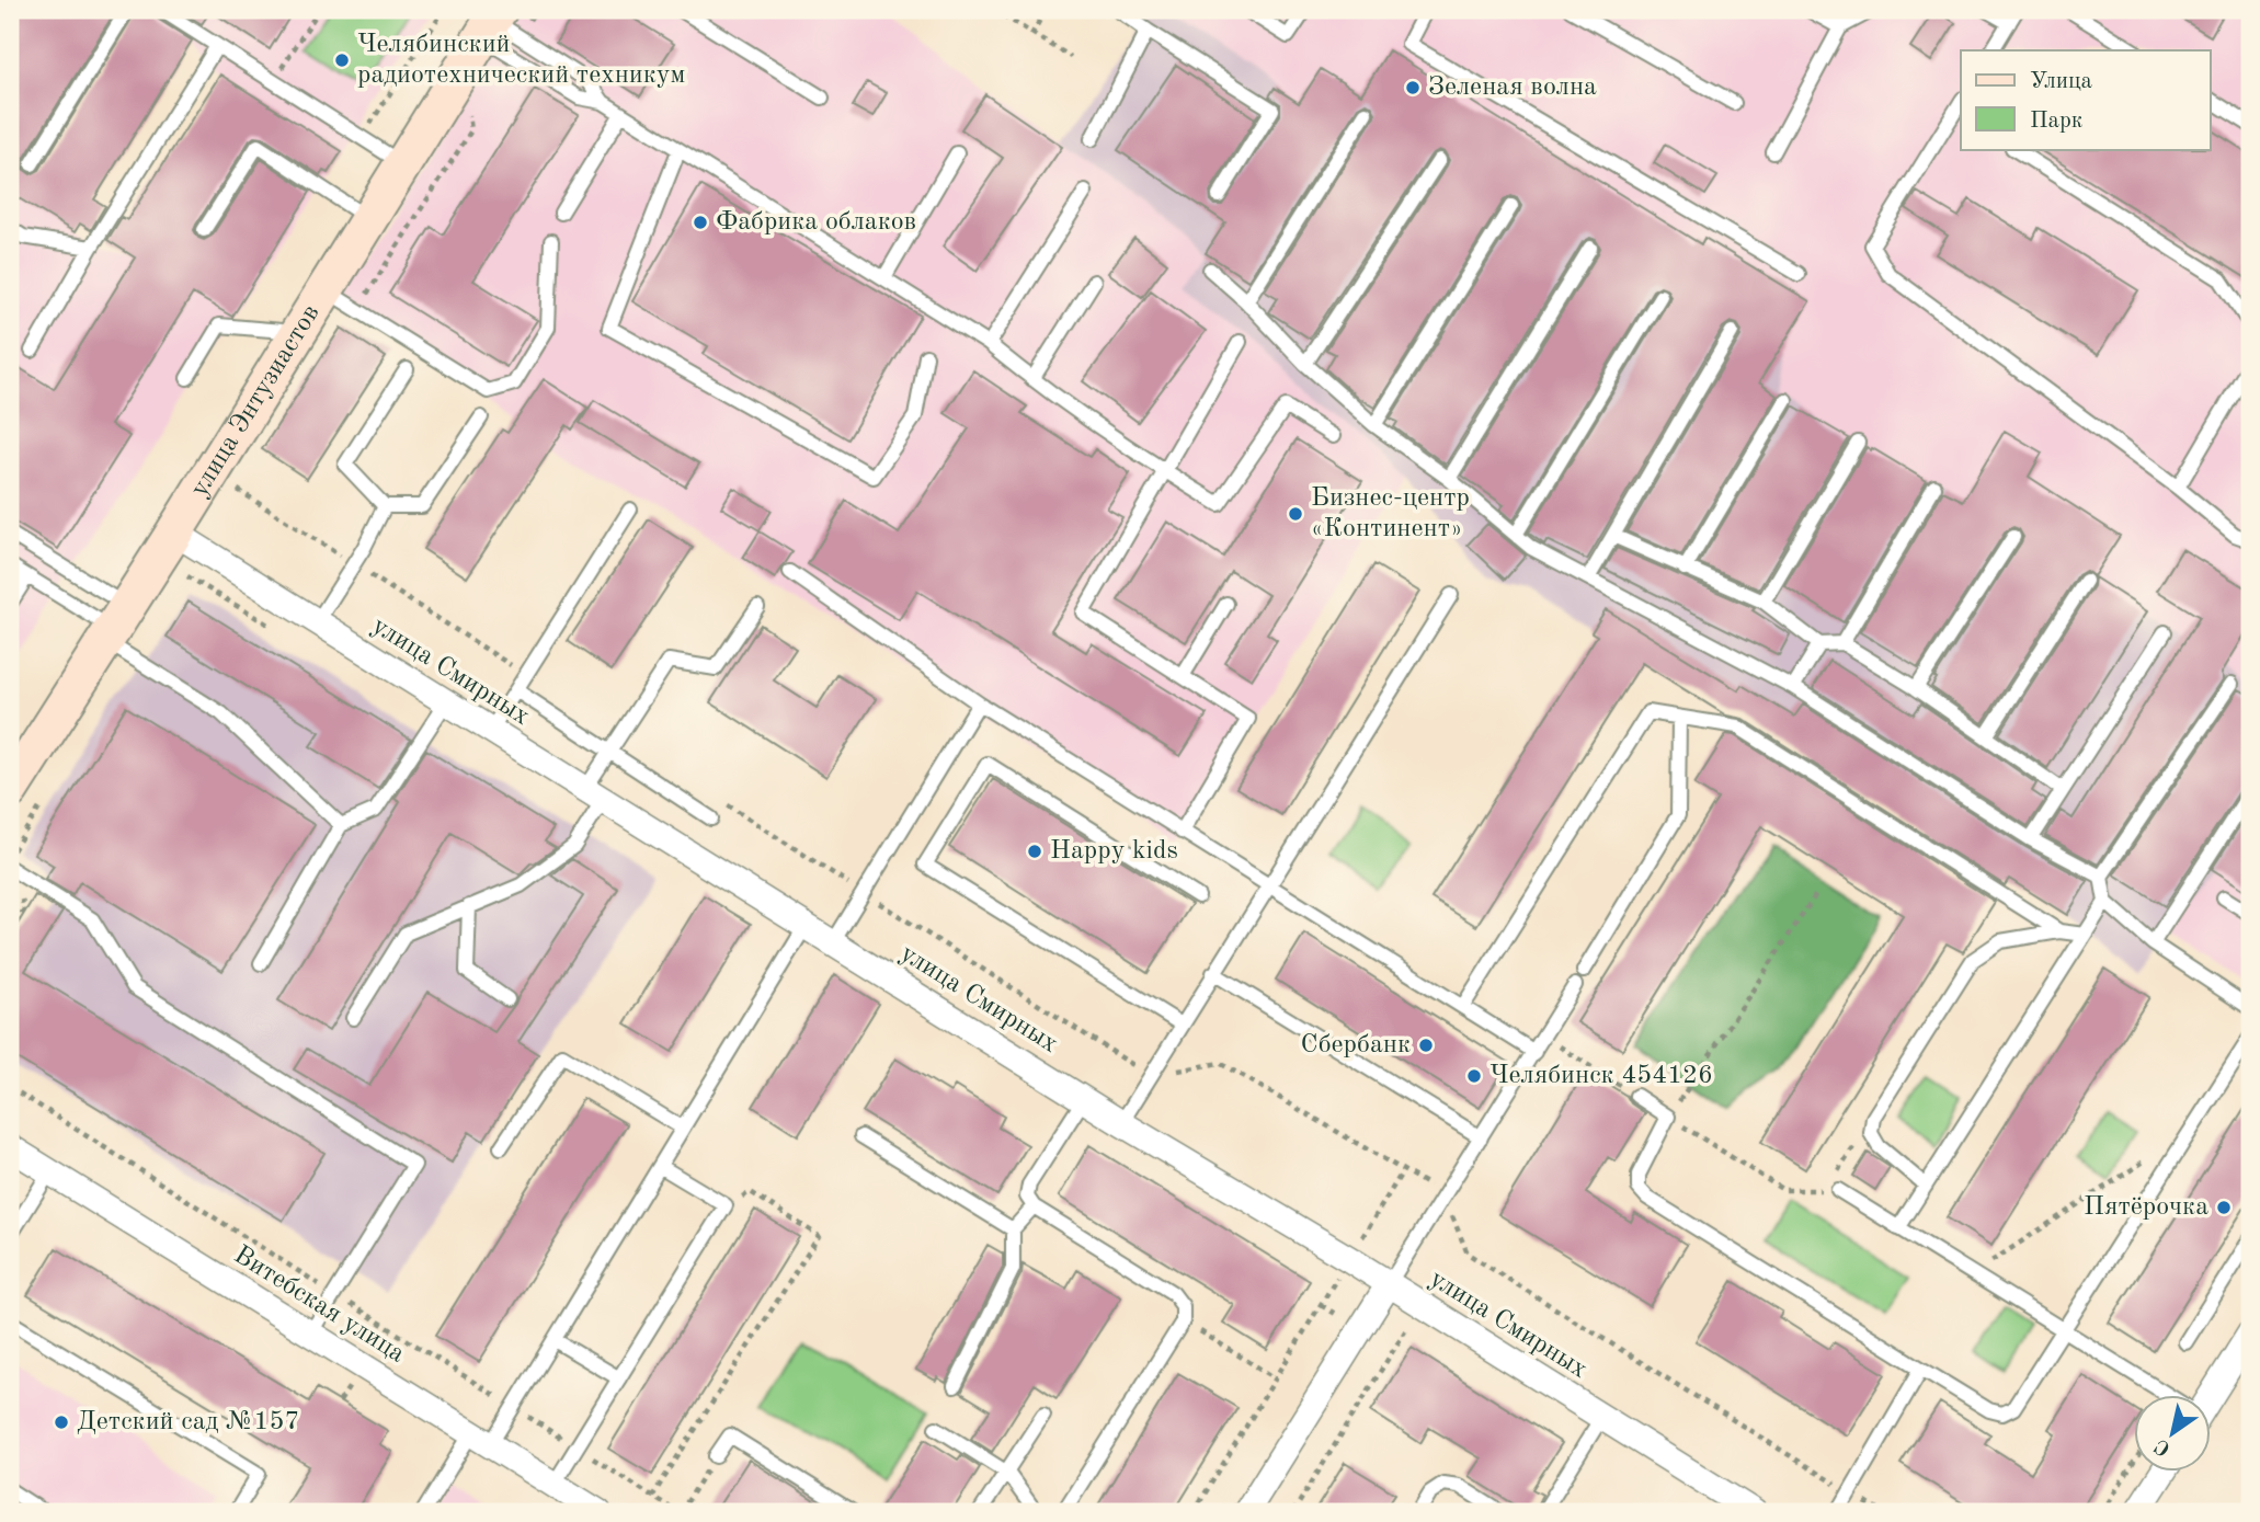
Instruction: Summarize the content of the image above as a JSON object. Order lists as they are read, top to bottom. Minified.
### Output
{"streets":{"main road":["улица Энтузиастов"],"street":["улица Смирных","Витебская улица"]},"crossings":[["улица Энтузиастов","улица Смирных"]],"places":["Челябинский радиотехнический техникум","Зеленая волна","Фабрика облаков","Бизнес-центр «Континент»","Happy kids","Сбербанк","Челябинск 454126","Пятёрочка","Детский сад №157"],"legend":["Улица","Парк"],"north":"bottom left"}
